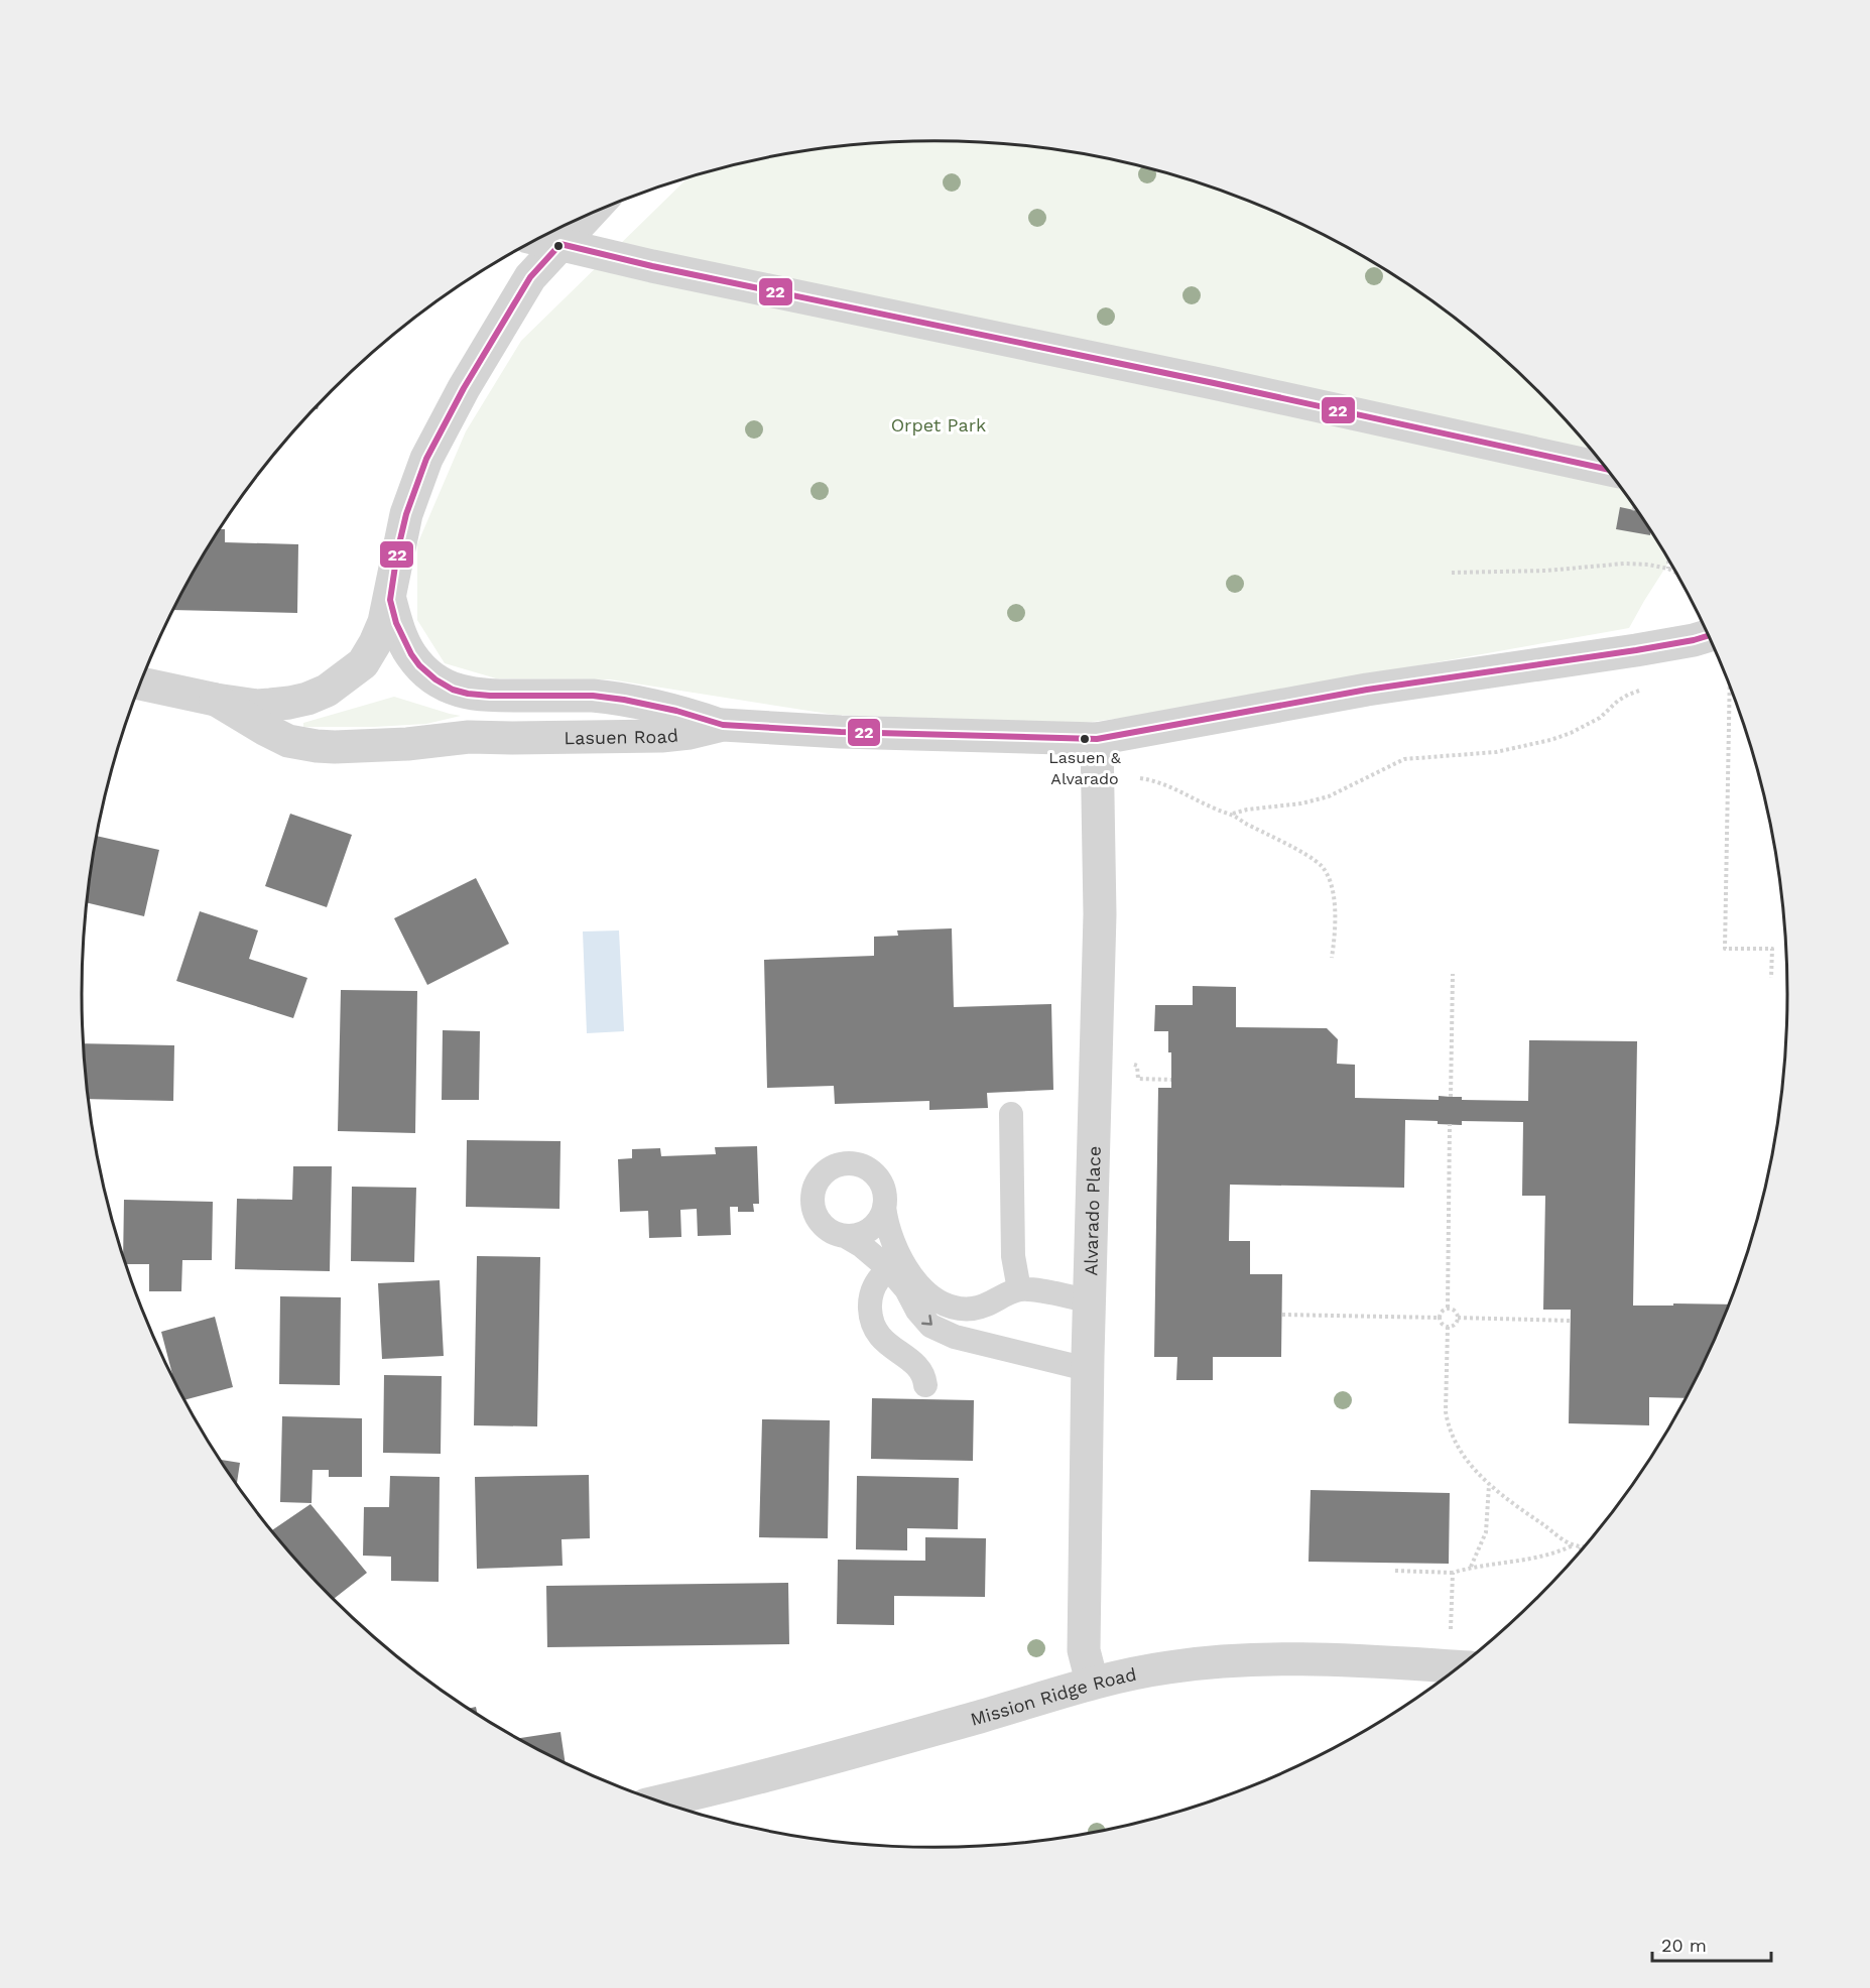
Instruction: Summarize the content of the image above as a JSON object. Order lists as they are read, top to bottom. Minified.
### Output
{"streets":{"street":["Lasuen Road","Alvarado Place","Mission Ridge Road"]},"crossings":[["Lasuen Road","Alvarado Place"],["Alvarado Place","Mission Ridge Road"]],"parks":["Orpet Park"],"places":["Lasuen & Alvarado"],"lines":["transit line 22"],"scale_bar":"20 m"}
